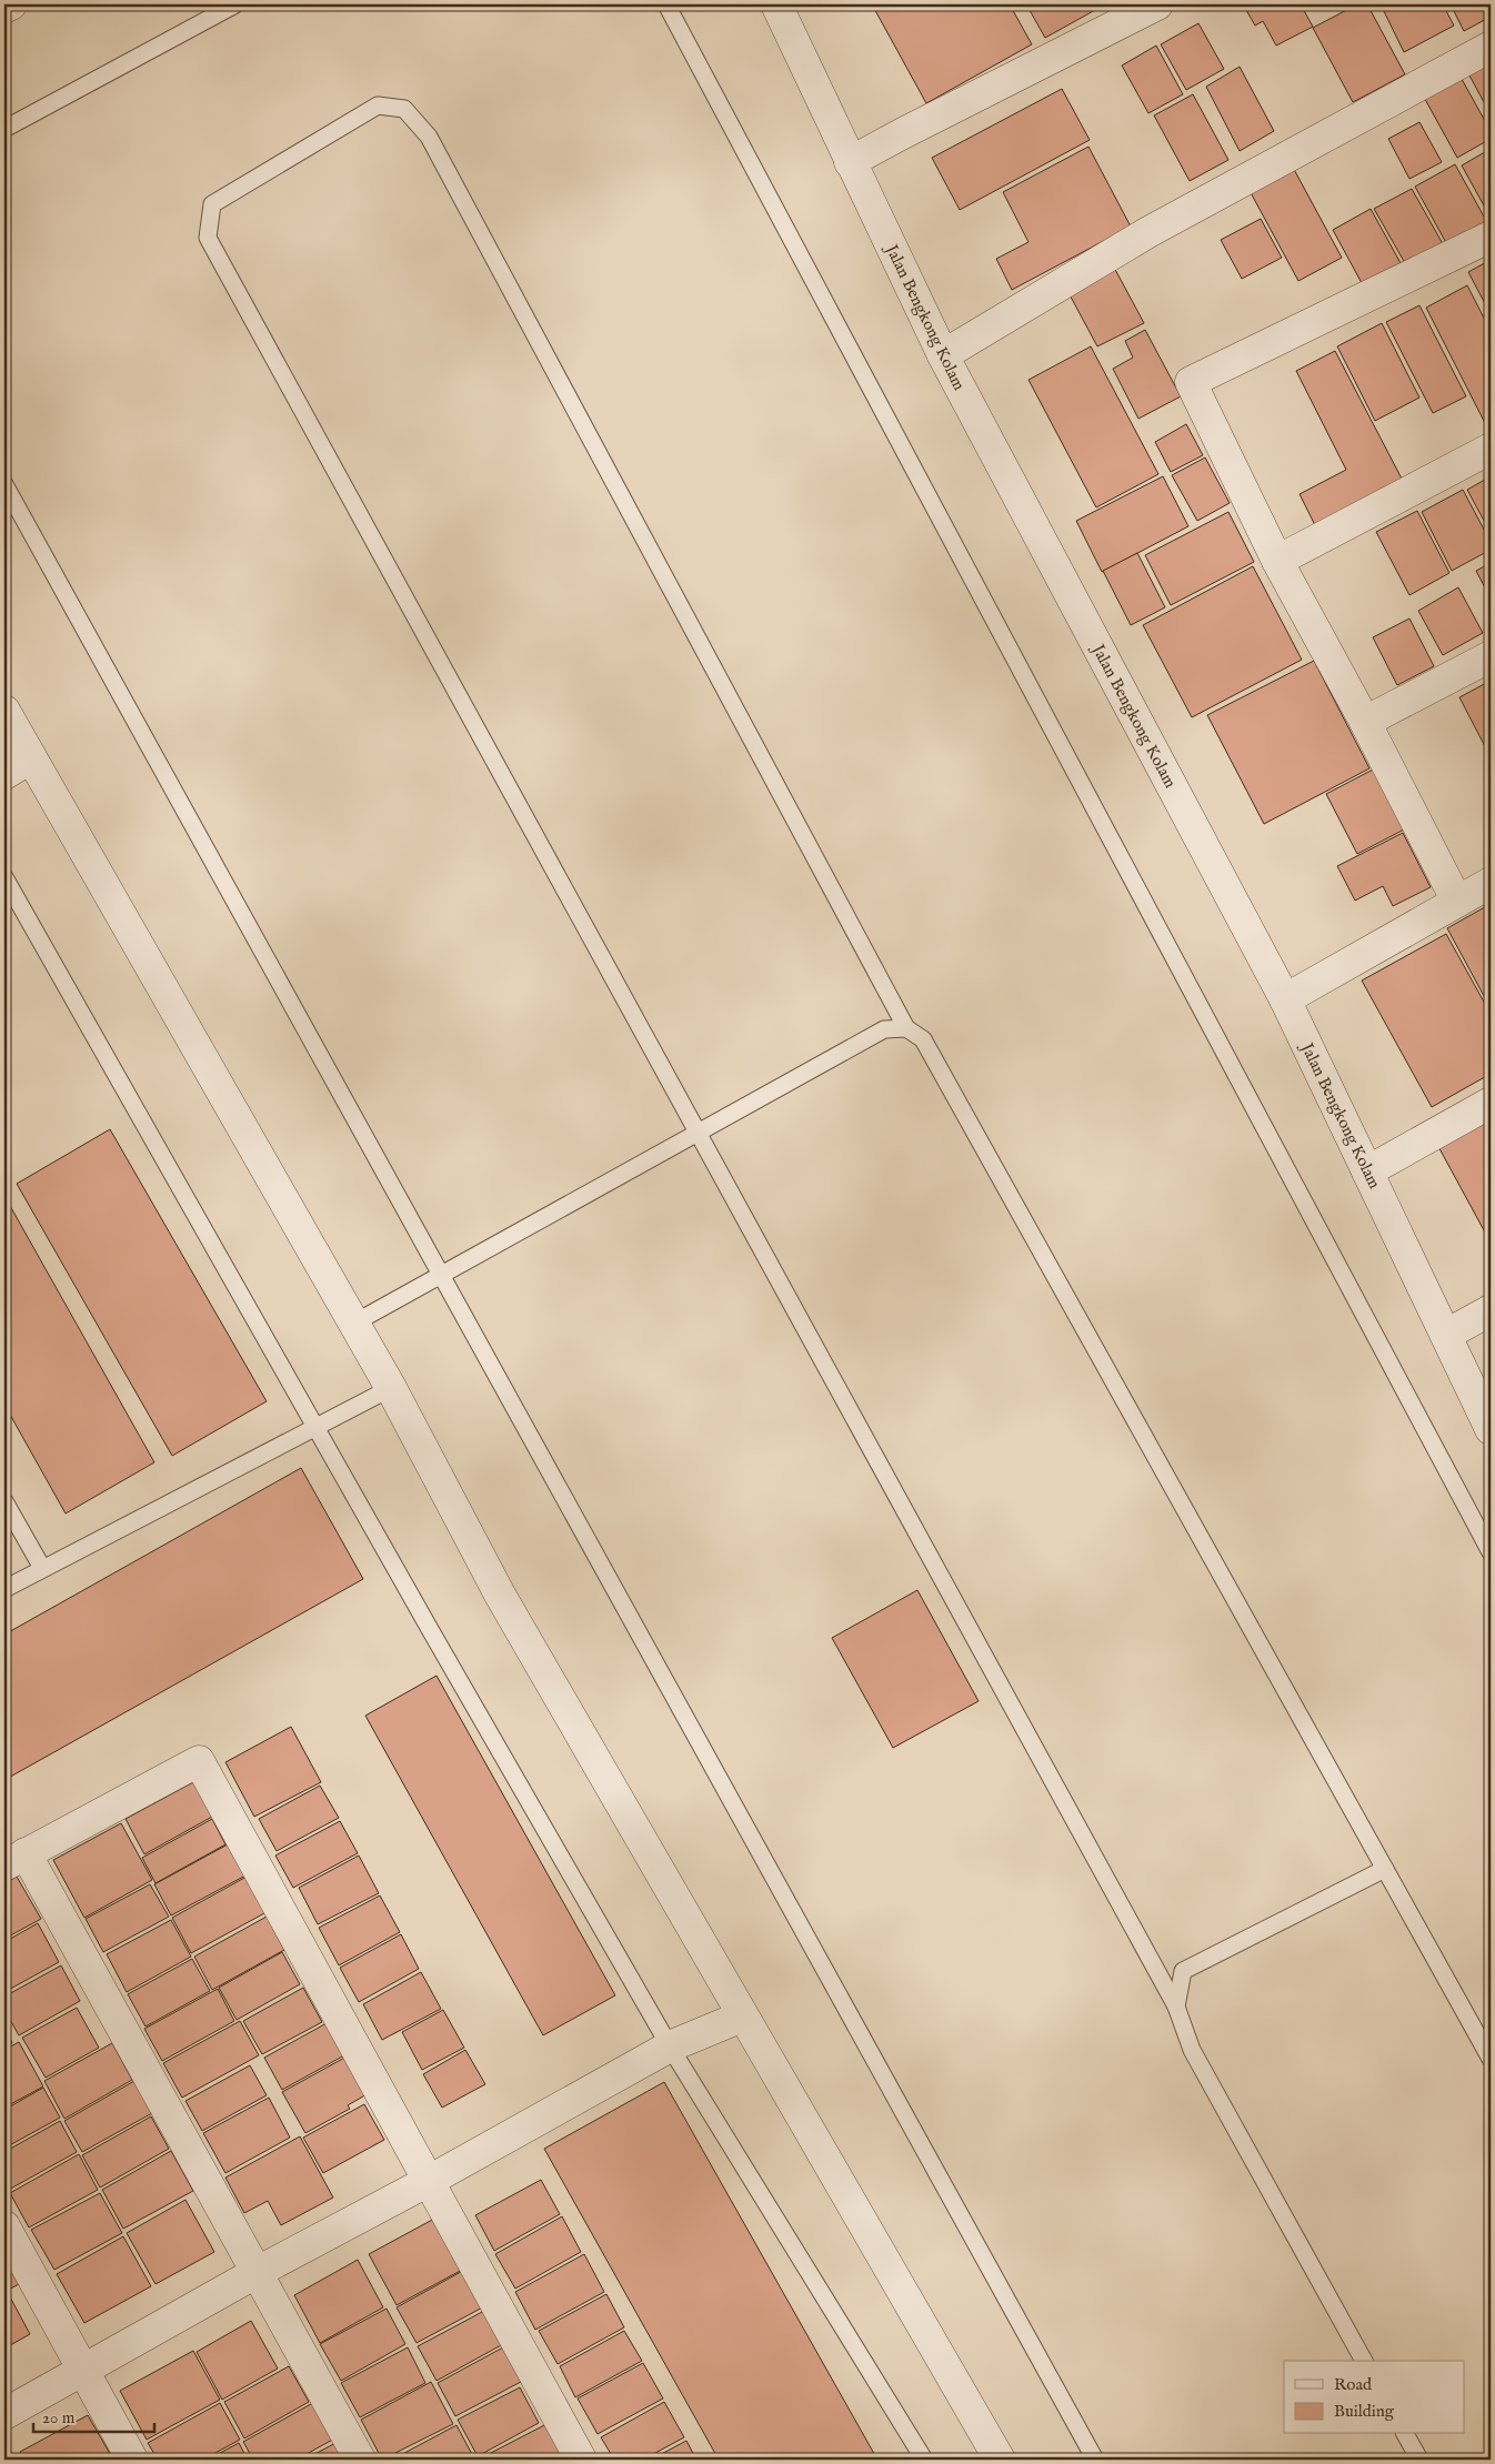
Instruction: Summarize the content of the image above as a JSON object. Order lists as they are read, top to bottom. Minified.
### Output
{"streets":{"street":["Jalan Bengkong Kolam"]},"legend":["Road","Building"],"scale_bar":"20 m"}
